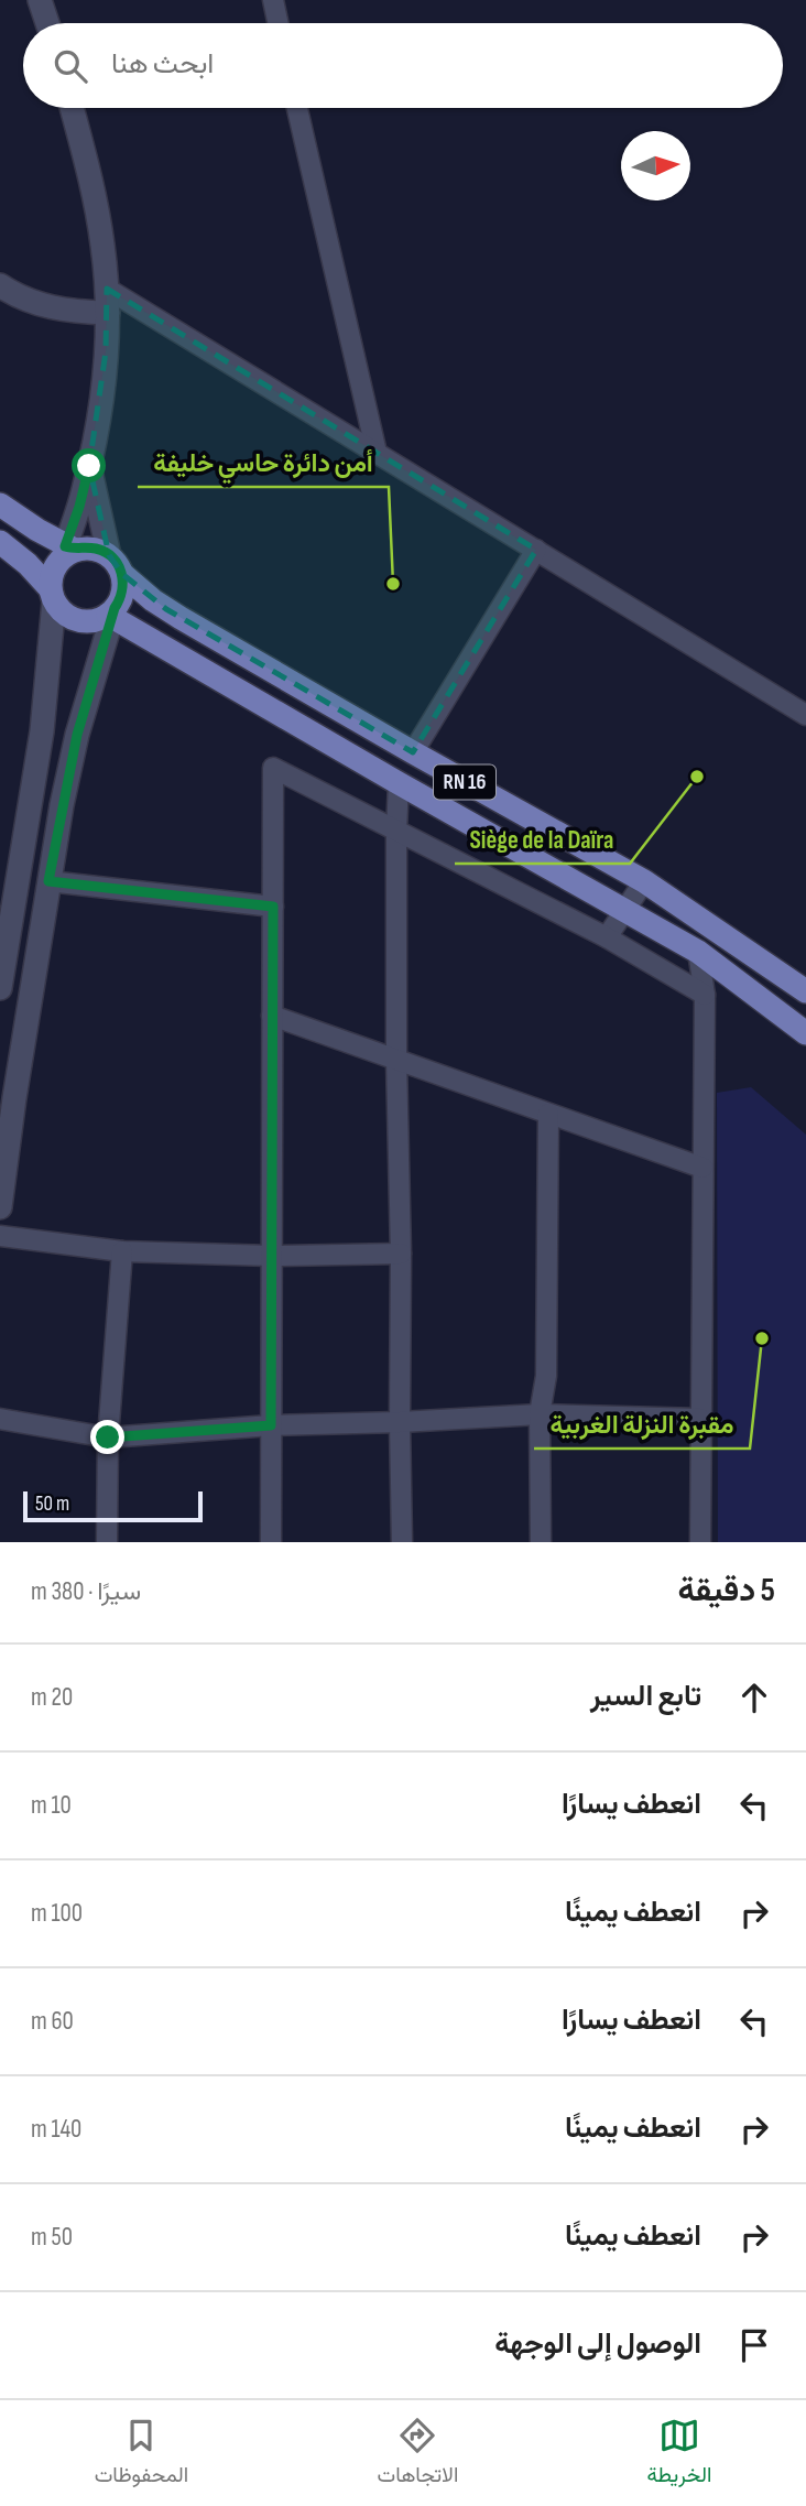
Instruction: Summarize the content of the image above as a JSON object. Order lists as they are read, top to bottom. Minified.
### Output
{"streets":{"main road":["RN 16"]},"places":["أمن دائرة حاسي خليفة","Siège de la Daïra","مقبرة النزلة الغربية"],"scale_bar":"50 m","north":"right","page":{"search":"ابحث هنا","scale":"50 m","heading":["5 دقيقة","سيرًا · 380 m"],"list":[["تابع السير","20 m"],["انعطف يسارًا","10 m"],["انعطف يمينًا","100 m"],["انعطف يسارًا","60 m"],["انعطف يمينًا","140 m"],["انعطف يمينًا","50 m"],"الوصول إلى الوجهة"],"nav":["الخريطة","الاتجاهات","المحفوظات"]}}
